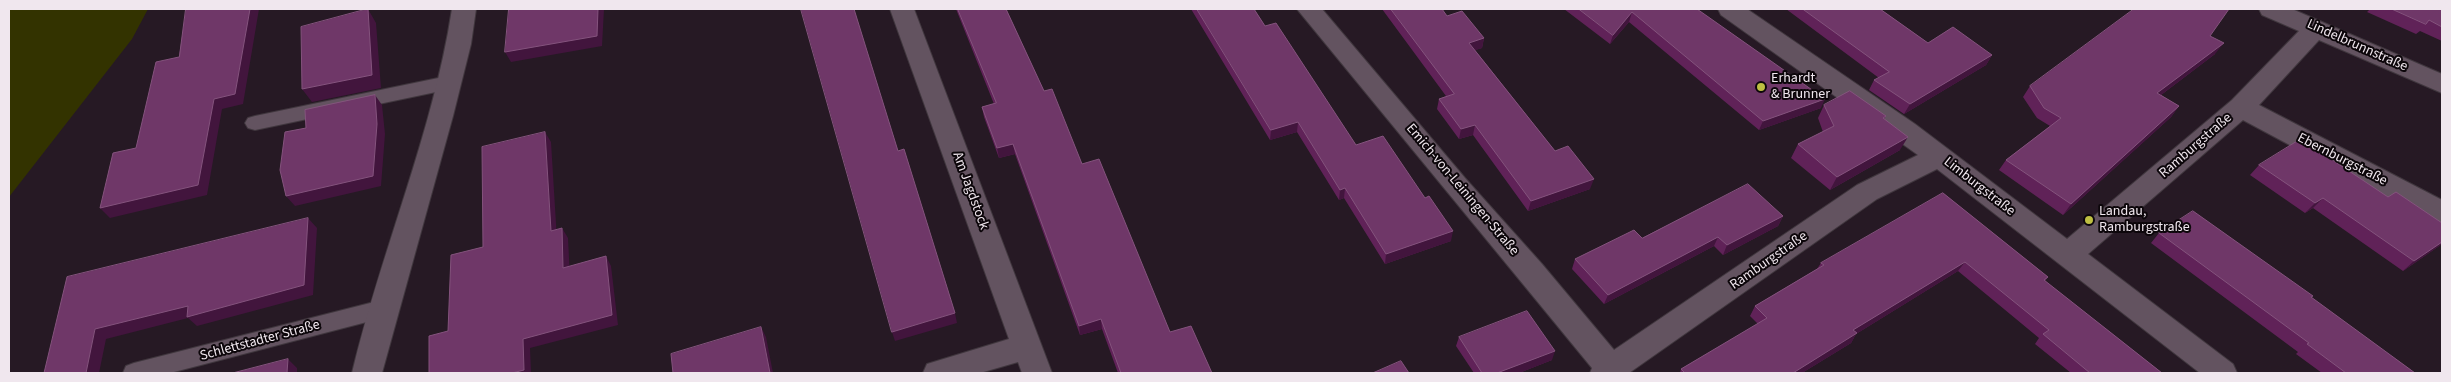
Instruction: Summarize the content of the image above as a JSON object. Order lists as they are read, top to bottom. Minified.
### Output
{"streets":{"street":["Lindelbrunnstraße","Ramburgstraße","Ebernburgstraße","Limburgstraße","Emich-von-Leiningen-Straße","Am Jagdstock"],"lane":["Schlettstadter Straße"]},"crossings":[["Lindelbrunnstraße","Ramburgstraße"],["Ramburgstraße","Ebernburgstraße"],["Ramburgstraße","Limburgstraße"],["Ramburgstraße","Emich-von-Leiningen-Straße"]],"places":["Erhardt & Brunner","Landau, Ramburgstraße"]}
